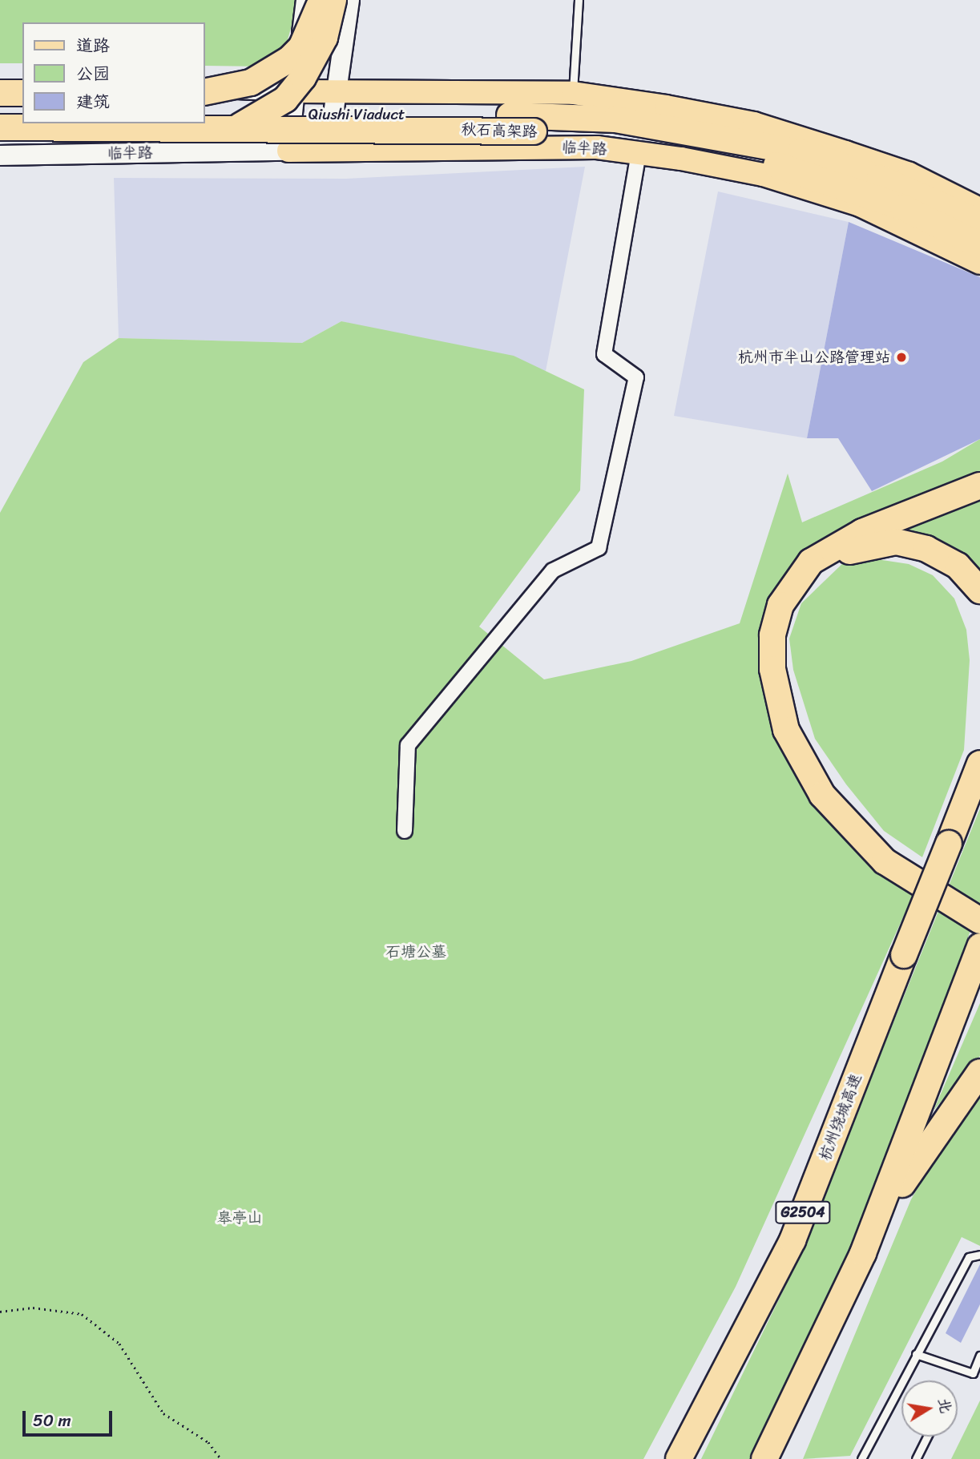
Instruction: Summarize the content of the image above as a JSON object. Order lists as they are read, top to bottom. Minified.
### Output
{"streets":{"highway":["Qiushi Viaduct","秋石高架路","杭州绕城高速","G2504"],"main road":["临半路"]},"parks":["石塘公墓","皋亭山"],"places":["杭州市半山公路管理站"],"legend":["道路","公园","建筑"],"scale_bar":"50 m","north":"right"}
